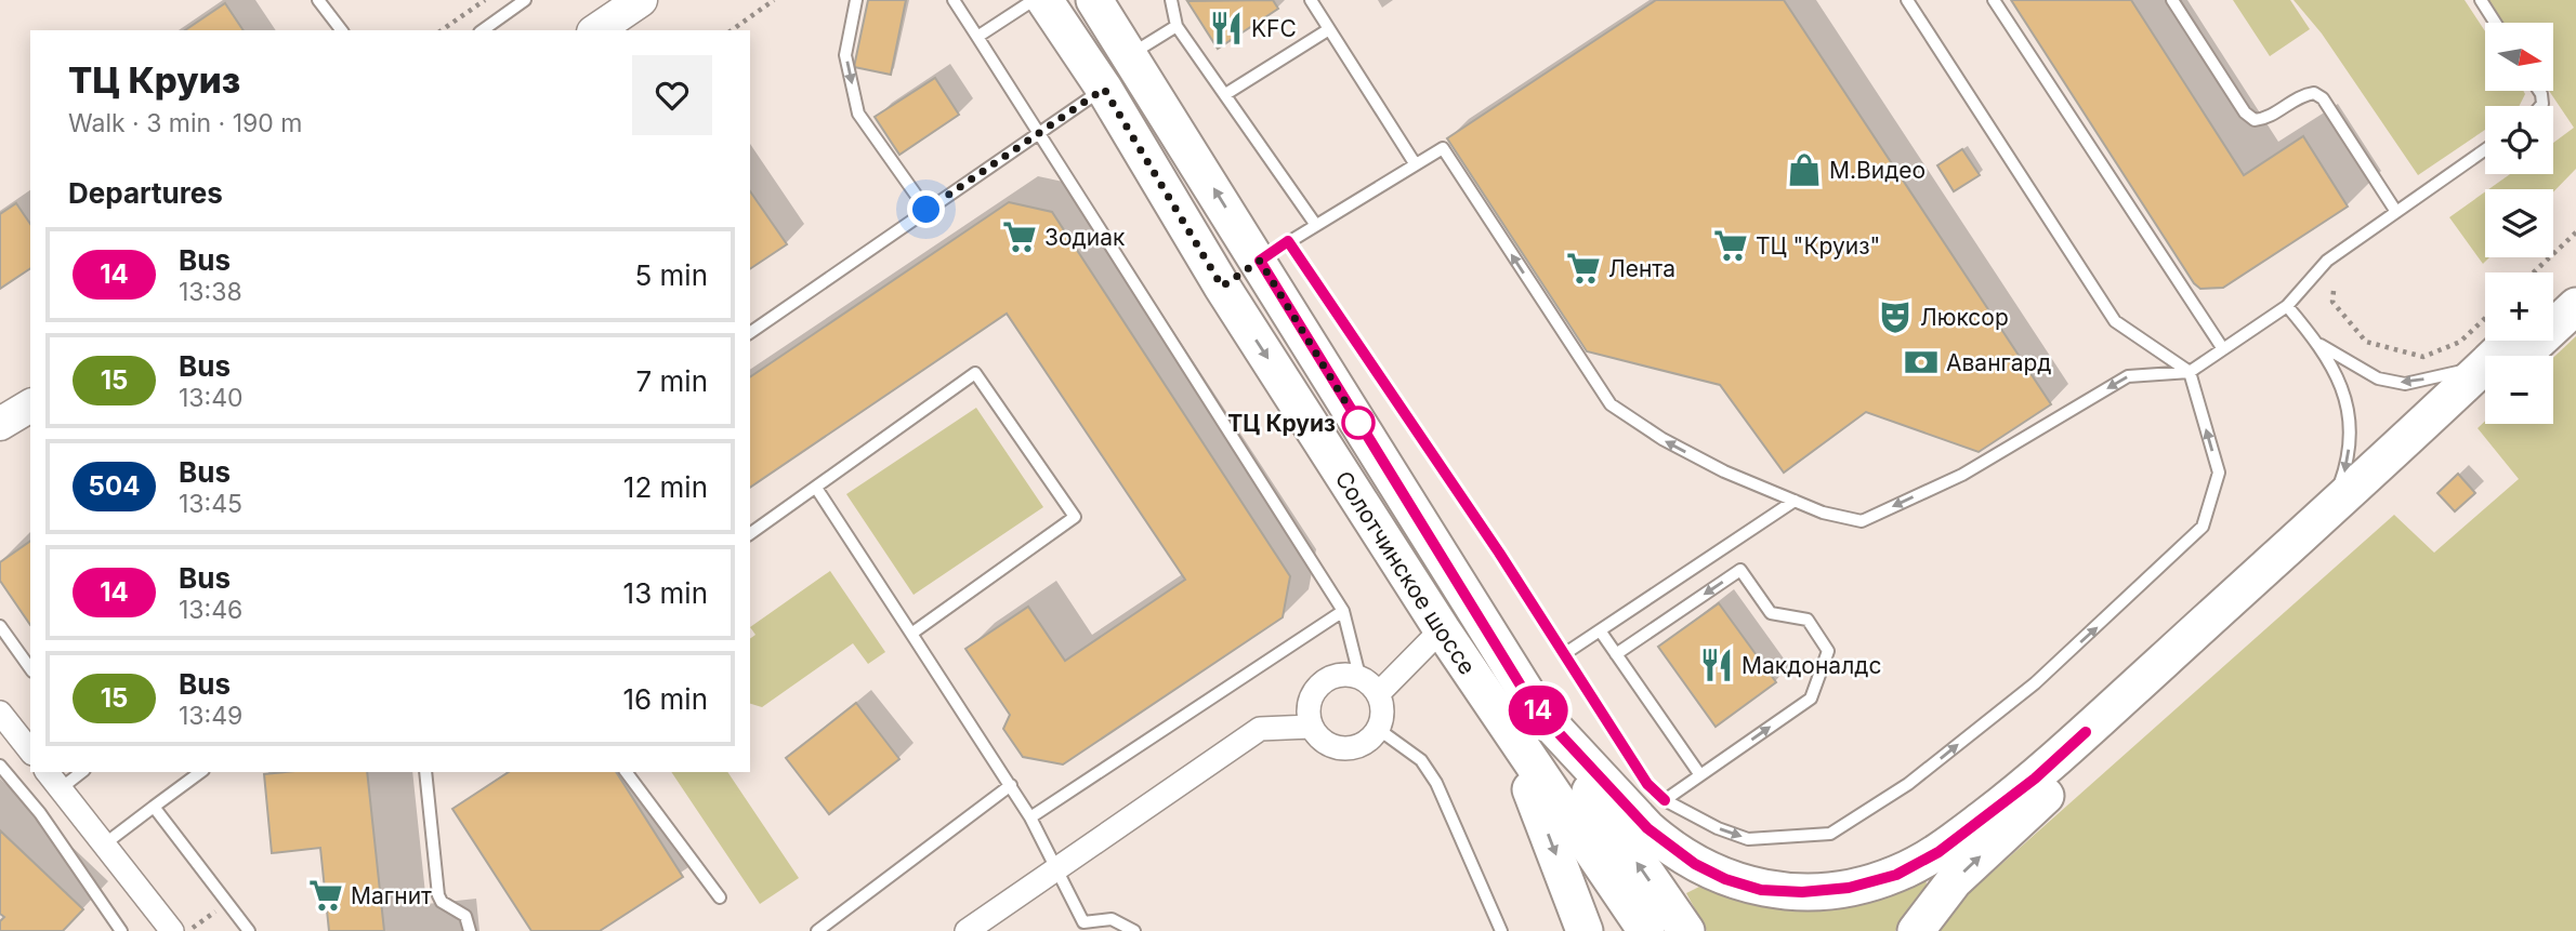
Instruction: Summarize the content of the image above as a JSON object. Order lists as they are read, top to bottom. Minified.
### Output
{"streets":{"main road":["Солотчинское шоссе"]},"places":{"restaurant":["KFC","Макдоналдс"],"shop":["М.Видео"],"supermarket":["Зодиак","ТЦ \"Круиз\"","Лента","Магнит"],"theatre":["Люксор"],"bank":["Авангард"],"other":["ТЦ Круиз"]},"lines":["bus line 14"],"north":"right","page":{"on_map":"14","map_buttons":["+","−"],"heading":[["ТЦ Круиз","Walk · 3 min · 190 m"],"Departures"],"list":[{"mark":"14","name":"Bus","note":"13:38","value":"5 min"},{"mark":"15","name":"Bus","note":"13:40","value":"7 min"},{"mark":"504","name":"Bus","note":"13:45","value":"12 min"},{"mark":"14","name":"Bus","note":"13:46","value":"13 min"},{"mark":"15","name":"Bus","note":"13:49","value":"16 min"}]}}
